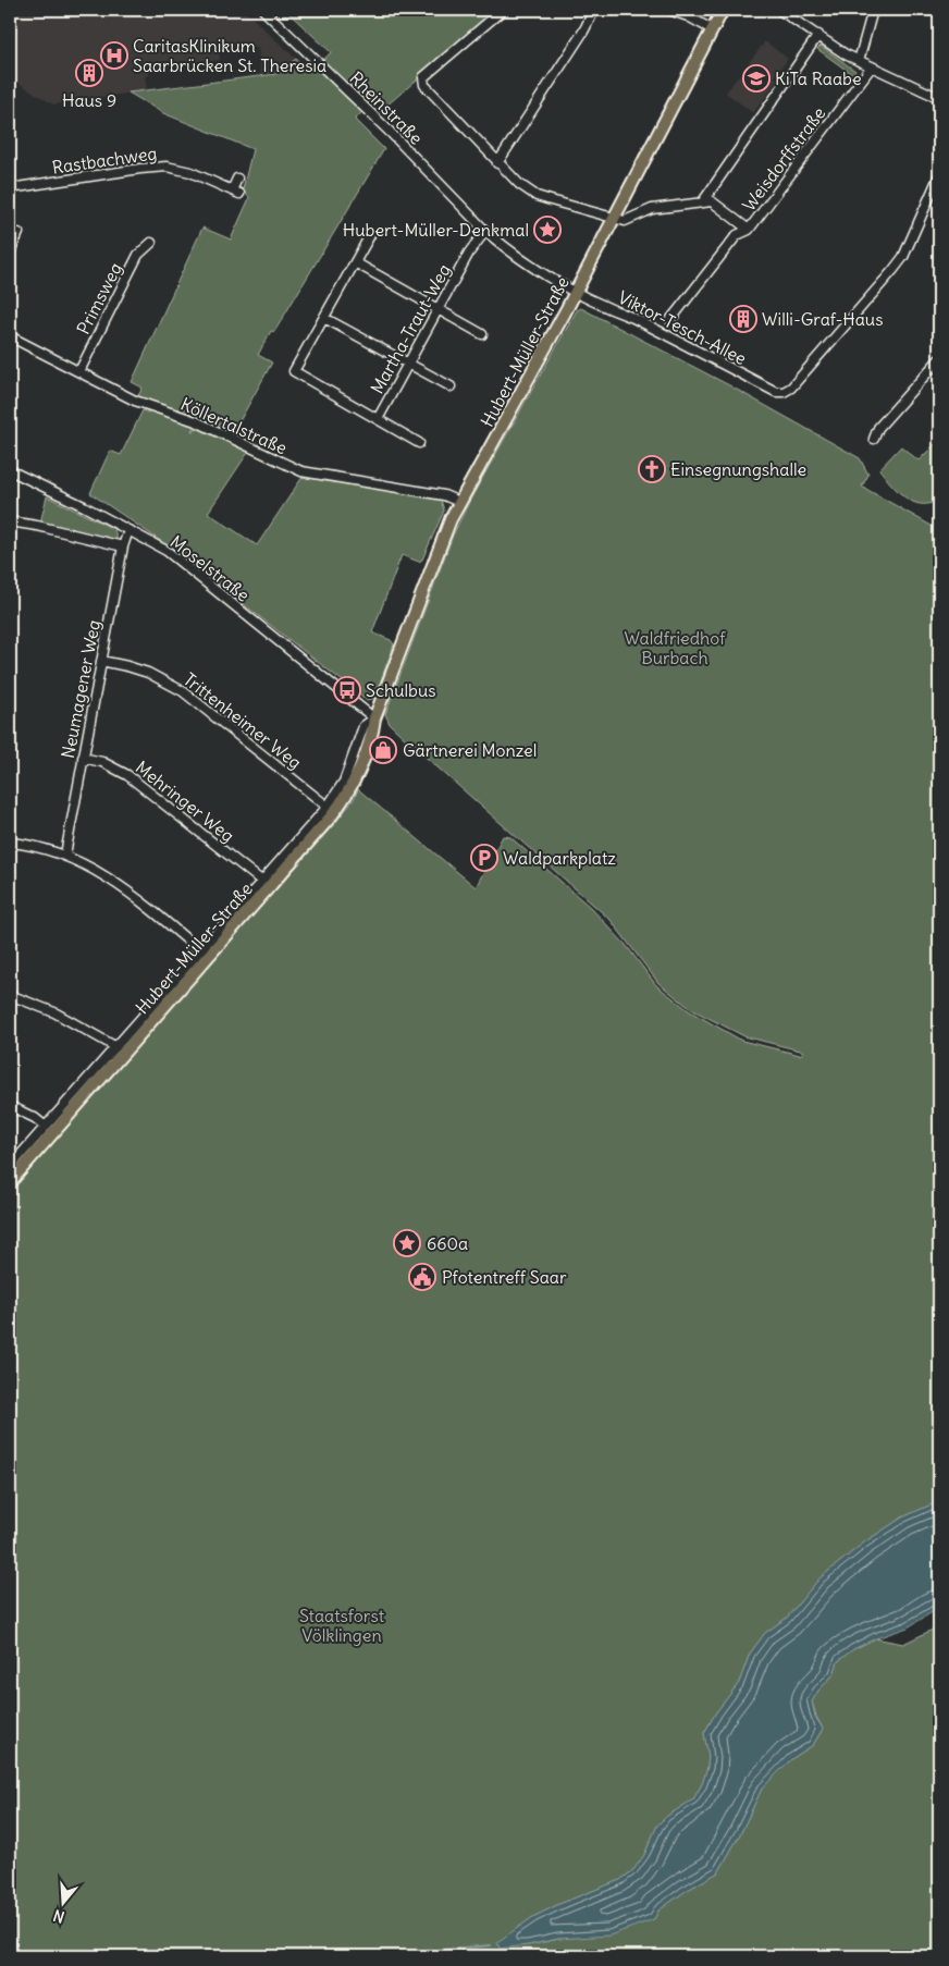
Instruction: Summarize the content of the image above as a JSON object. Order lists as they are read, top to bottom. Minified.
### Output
{"streets":{"main road":["Hubert-Müller-Straße"],"street":["Rheinstraße","Weisdorffstraße","Rastbachweg","Primsweg","Viktor-Tesch-Allee","Martha-Traut-Weg","Köllertalstraße","Moselstraße","Neumagener Weg","Trittenheimer Weg","Mehringer Weg"]},"crossings":[["Rheinstraße","Viktor-Tesch-Allee"],["Rheinstraße","Martha-Traut-Weg"],["Rheinstraße","Hubert-Müller-Straße"],["Primsweg","Köllertalstraße"],["Viktor-Tesch-Allee","Hubert-Müller-Straße"],["Hubert-Müller-Straße","Köllertalstraße"],["Hubert-Müller-Straße","Moselstraße"],["Hubert-Müller-Straße","Trittenheimer Weg"],["Hubert-Müller-Straße","Mehringer Weg"],["Moselstraße","Neumagener Weg"],["Neumagener Weg","Trittenheimer Weg"],["Neumagener Weg","Mehringer Weg"]],"parks":["Waldfriedhof Burbach","Staatsforst Völklingen"],"places":{"hospital":["CaritasKlinikum Saarbrücken St. Theresia"],"building":["Haus 9","Willi-Graf-Haus"],"school or university":["KiTa Raabe"],"place":["Hubert-Müller-Denkmal","660a"],"church":["Einsegnungshalle"],"bus stop":["Schulbus"],"shop":["Gärtnerei Monzel"],"parking":["Waldparkplatz"],"public building":["Pfotentreff Saar"]},"north":"bottom"}
